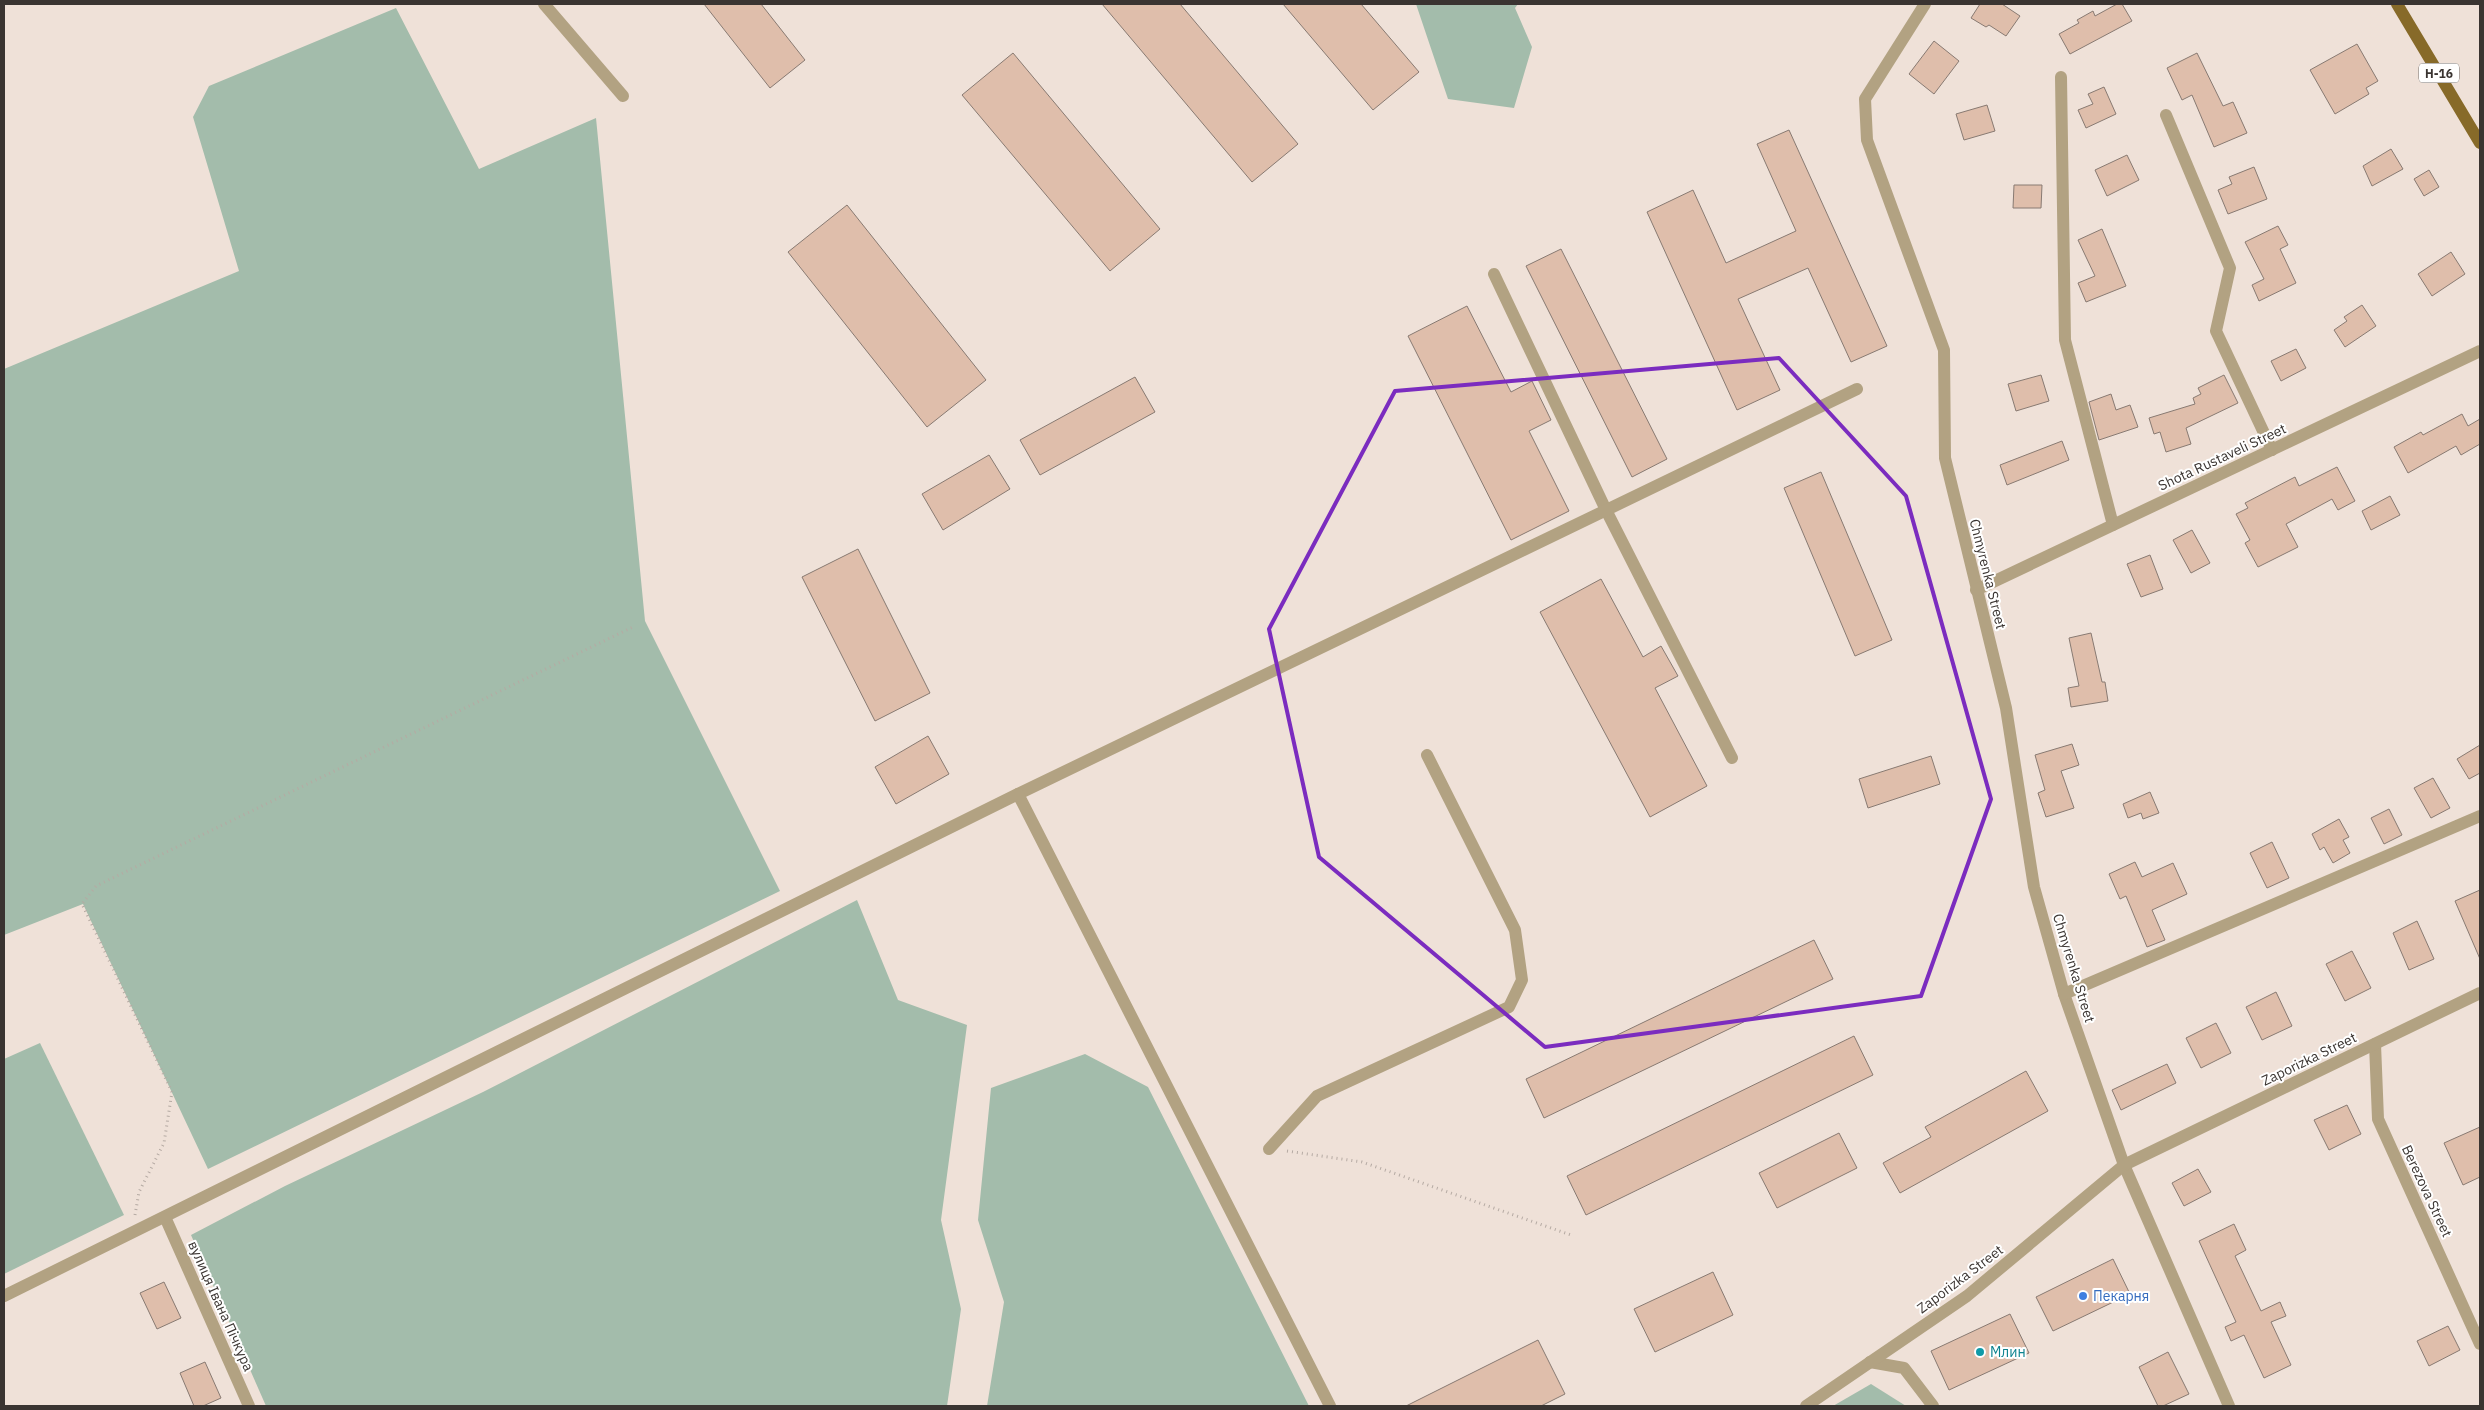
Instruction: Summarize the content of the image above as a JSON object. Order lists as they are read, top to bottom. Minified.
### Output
{"streets":{"main road":["Н-16"],"street":["Shota Rustaveli Street","Chmyrenka Street","Zaporizka Street","Berezova Street","вулиця Івана Пічкура"]},"crossings":[["Shota Rustaveli Street","Chmyrenka Street"],["Chmyrenka Street","Zaporizka Street"],["Zaporizka Street","Berezova Street"]],"places":["Пекарня","Млин"]}
